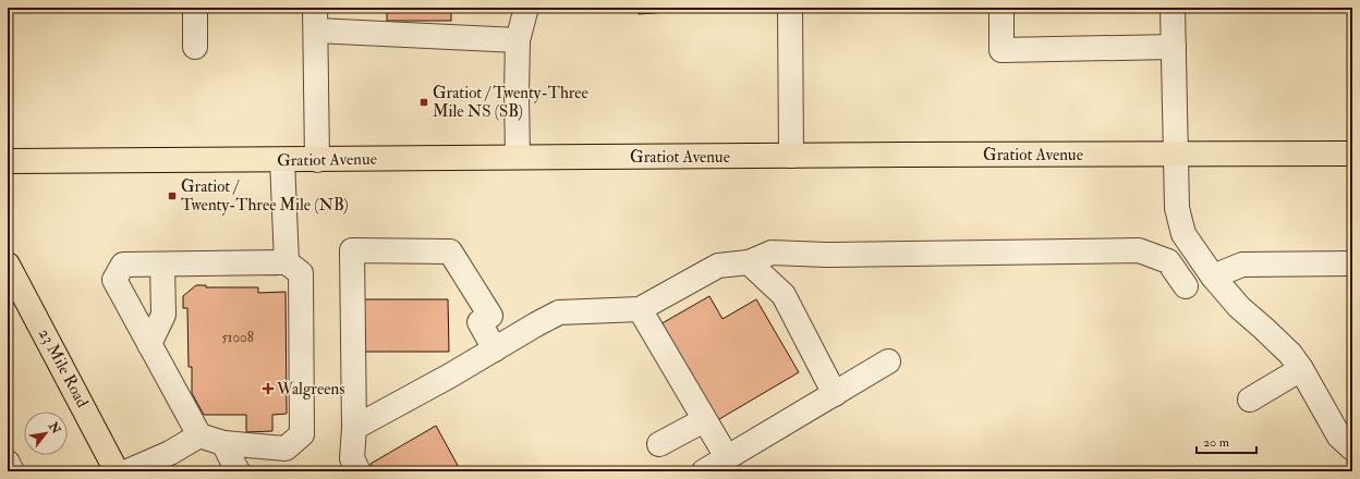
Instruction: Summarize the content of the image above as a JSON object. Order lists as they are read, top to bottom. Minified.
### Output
{"streets":{"main road":["Gratiot Avenue","23 Mile Road"]},"places":{"transit":["Gratiot / Twenty-Three Mile NS (SB)","Gratiot / Twenty-Three Mile (NB)"],"health":["Walgreens"]},"house_numbers":["51008"],"scale_bar":"20 m","north":"top right"}
